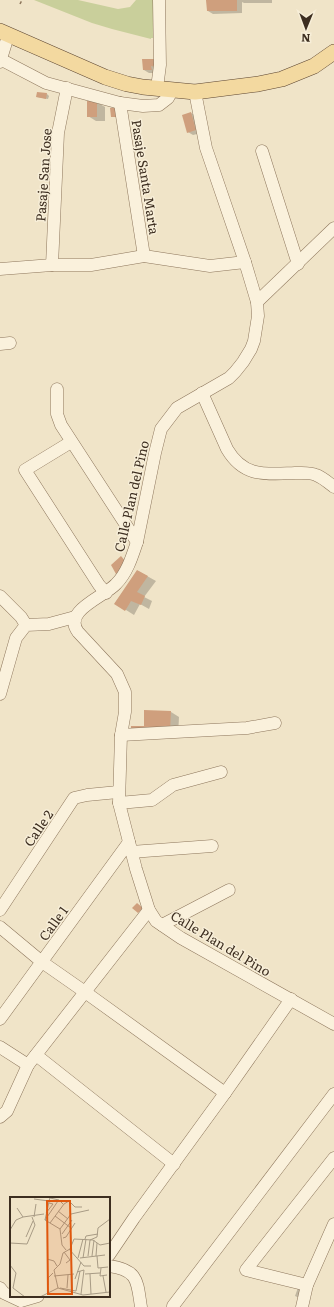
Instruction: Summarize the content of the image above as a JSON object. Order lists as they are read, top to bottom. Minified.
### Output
{"streets":{"street":["Pasaje San Jose","Pasaje Santa Marta","Calle Plan del Pino","Calle 2","Calle 1"]},"crossings":[["Calle Plan del Pino","Calle 2"],["Calle Plan del Pino","Calle 1"]],"north":"bottom"}
